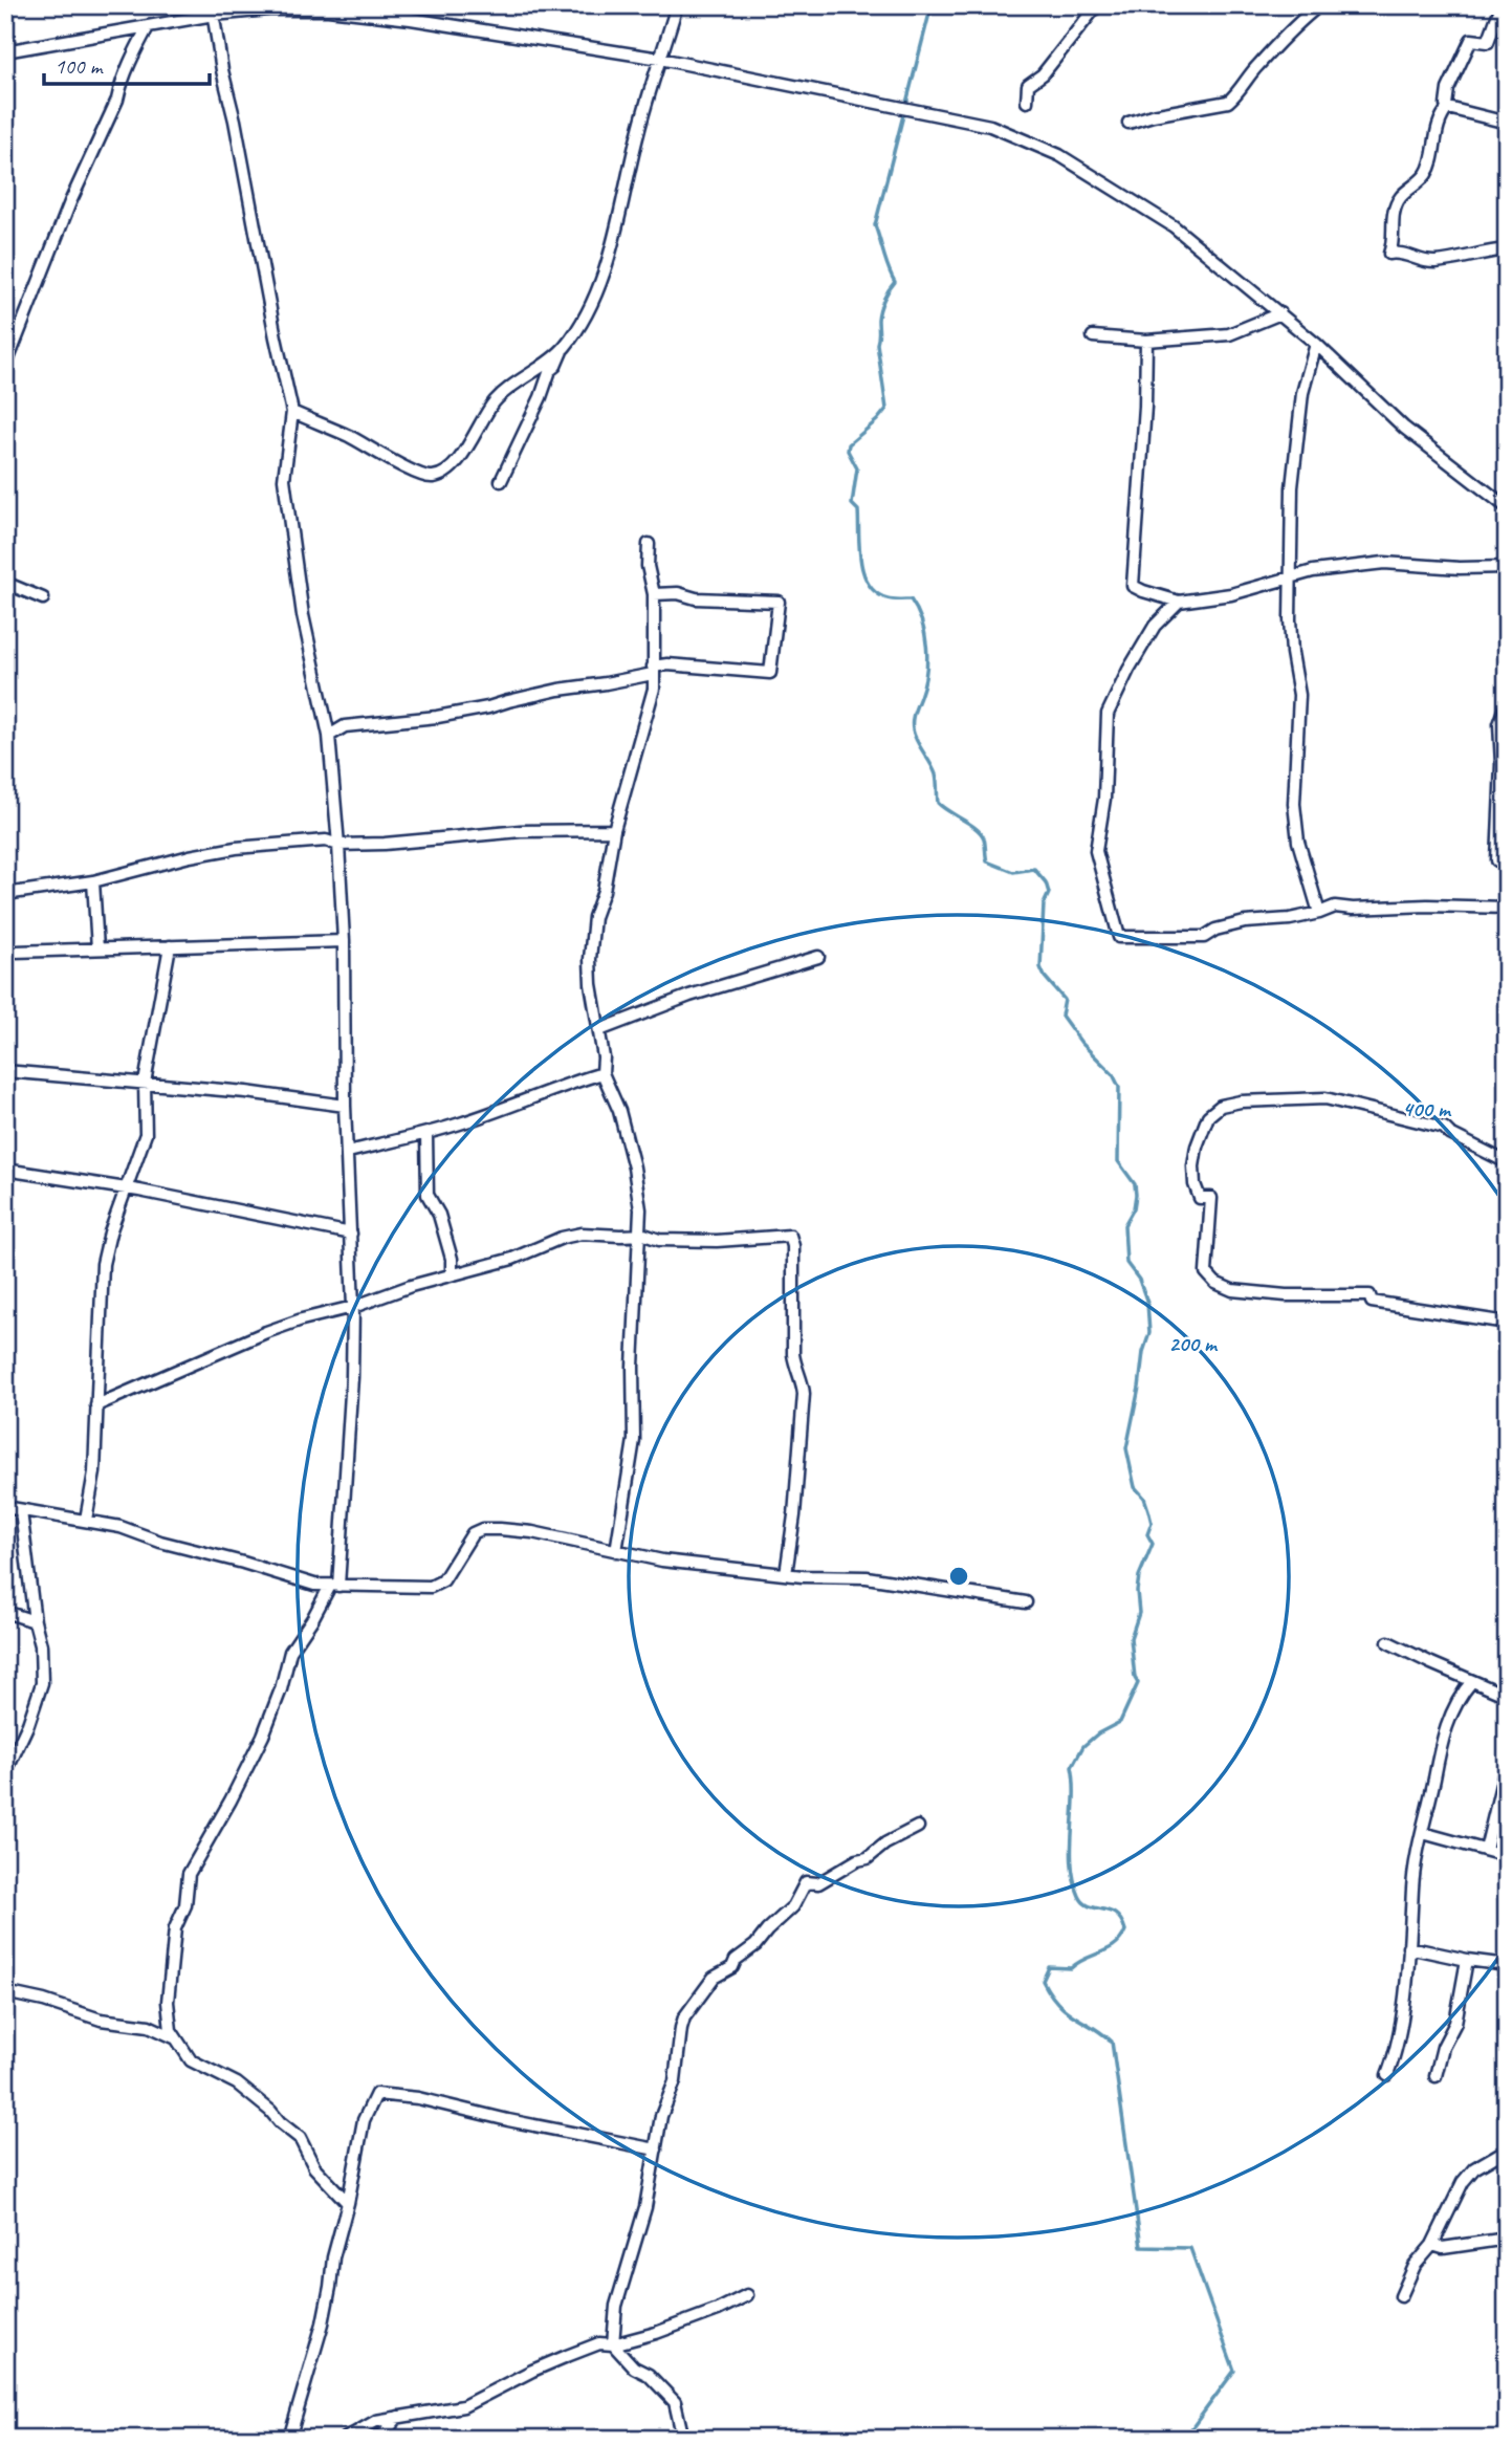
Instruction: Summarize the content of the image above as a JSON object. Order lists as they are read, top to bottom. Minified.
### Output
{"scale_bar":"100 m","rings":["400 m","200 m"]}
